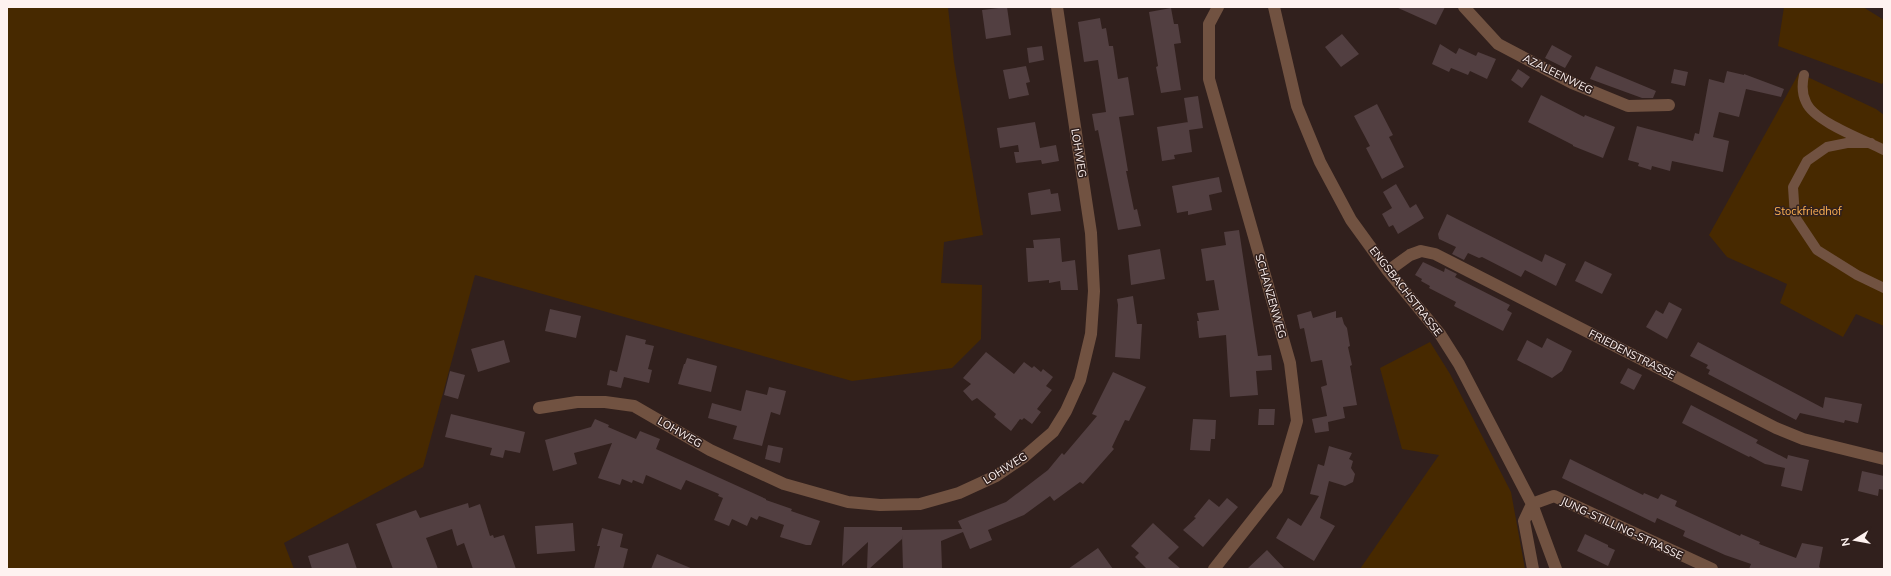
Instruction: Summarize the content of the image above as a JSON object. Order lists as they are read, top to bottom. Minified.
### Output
{"streets":{"street":["AZALEENWEG","LOHWEG","ENGSBACHSTRASSE","SCHANZENWEG","FRIEDENSTRASSE","JUNG-STILLING-STRASSE"]},"crossings":[["ENGSBACHSTRASSE","FRIEDENSTRASSE"],["ENGSBACHSTRASSE","JUNG-STILLING-STRASSE"]],"parks":["Stockfriedhof"],"north":"left"}
